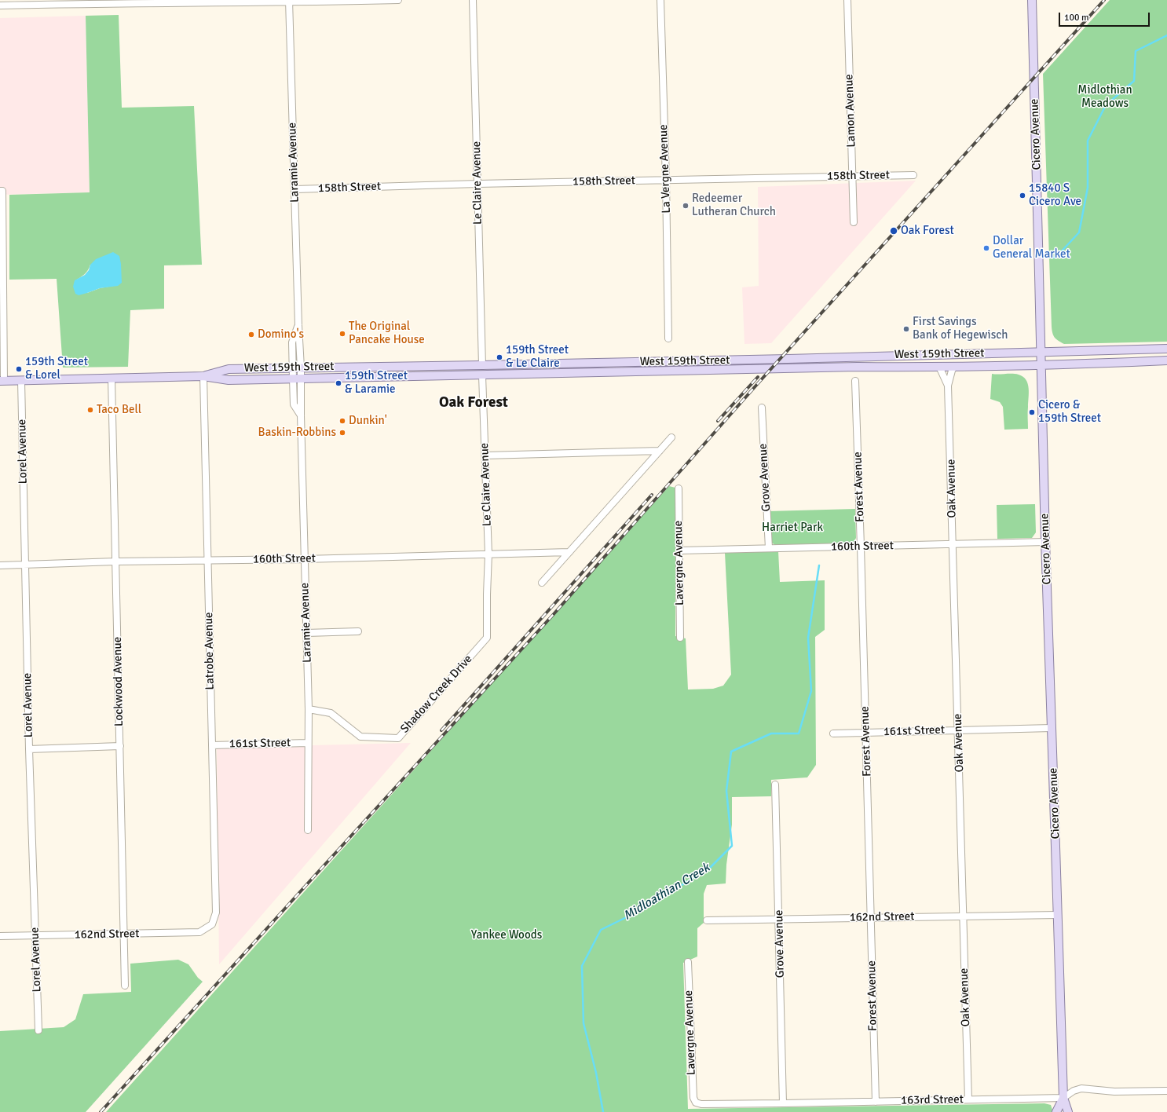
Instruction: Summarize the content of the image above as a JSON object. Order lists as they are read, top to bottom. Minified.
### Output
{"streets":{"main road":["Cicero Avenue","West 159th Street"],"street":["Lamon Avenue","Laramie Avenue","La Vergne Avenue","158th Street","Le Claire Avenue","Lorel Avenue","Grove Avenue","Forest Avenue","Oak Avenue","160th Street","Lavergne Avenue","Latrobe Avenue","Lockwood Avenue","Shadow Creek Drive","161st Street","162nd Street","163rd Street"]},"crossings":[["Lamon Avenue","158th Street"],["Cicero Avenue","West 159th Street"],["Cicero Avenue","160th Street"],["Cicero Avenue","161st Street"],["Cicero Avenue","162nd Street"],["Cicero Avenue","163rd Street"],["Laramie Avenue","158th Street"],["Laramie Avenue","West 159th Street"],["Laramie Avenue","160th Street"],["Laramie Avenue","Shadow Creek Drive"],["Laramie Avenue","161st Street"],["La Vergne Avenue","158th Street"],["158th Street","Le Claire Avenue"],["Le Claire Avenue","West 159th Street"],["Le Claire Avenue","160th Street"],["Le Claire Avenue","Shadow Creek Drive"],["West 159th Street","Lorel Avenue"],["West 159th Street","Oak Avenue"],["West 159th Street","Latrobe Avenue"],["West 159th Street","Lockwood Avenue"],["Lorel Avenue","160th Street"],["Lorel Avenue","162nd Street"],["Grove Avenue","160th Street"],["Grove Avenue","162nd Street"],["Grove Avenue","163rd Street"],["Forest Avenue","160th Street"],["Forest Avenue","161st Street"],["Forest Avenue","162nd Street"],["Forest Avenue","163rd Street"],["Oak Avenue","160th Street"],["Oak Avenue","161st Street"],["Oak Avenue","162nd Street"],["Oak Avenue","163rd Street"],["160th Street","Lavergne Avenue"],["160th Street","Latrobe Avenue"],["160th Street","Lockwood Avenue"],["Lavergne Avenue","163rd Street"],["Latrobe Avenue","161st Street"],["Latrobe Avenue","162nd Street"],["Lockwood Avenue","162nd Street"]],"districts":["Oak Forest"],"water":["Midloathian Creek"],"parks":["Midlothian Meadows","Harriet Park","Yankee Woods"],"places":["15840 S Cicero Ave","Redeemer Lutheran Church","Oak Forest","Dollar General Market","First Savings Bank of Hegewisch","The Original Pancake House","Domino's","159th Street & Le Claire","159th Street & Lorel","159th Street & Laramie","Taco Bell","Cicero & 159th Street","Dunkin'","Baskin-Robbins"],"scale_bar":"100 m"}
